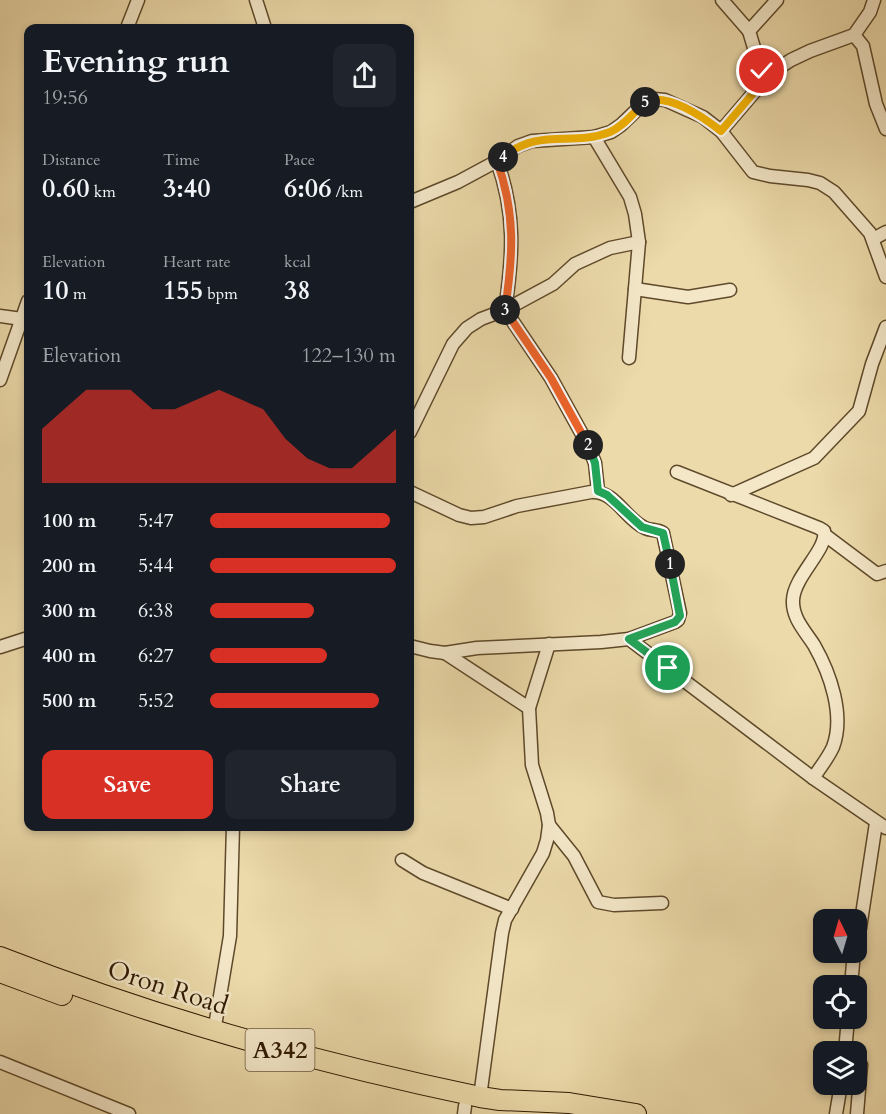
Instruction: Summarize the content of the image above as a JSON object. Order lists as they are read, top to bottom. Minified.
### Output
{"streets":{"highway":["Oron Road","A342"]},"crossings":[["Oron Road","A342"]],"north":"top","page":{"heading":["Evening run","19:56"],"pins":["5","4","3","2","1"],"stats":[["Distance","0.60 km"],["Time","3:40"],["Pace","6:06 /km"],["Elevation","10 m"],["Heart rate","155 bpm"],["kcal","38"]],"chart":["Elevation","122–130 m"],"list":[{"name":"100 m","note":"5:47"},{"name":"200 m","note":"5:44"},{"name":"300 m","note":"6:38"},{"name":"400 m","note":"6:27"},{"name":"500 m","note":"5:52"}],"buttons":["Save","Share"]}}
